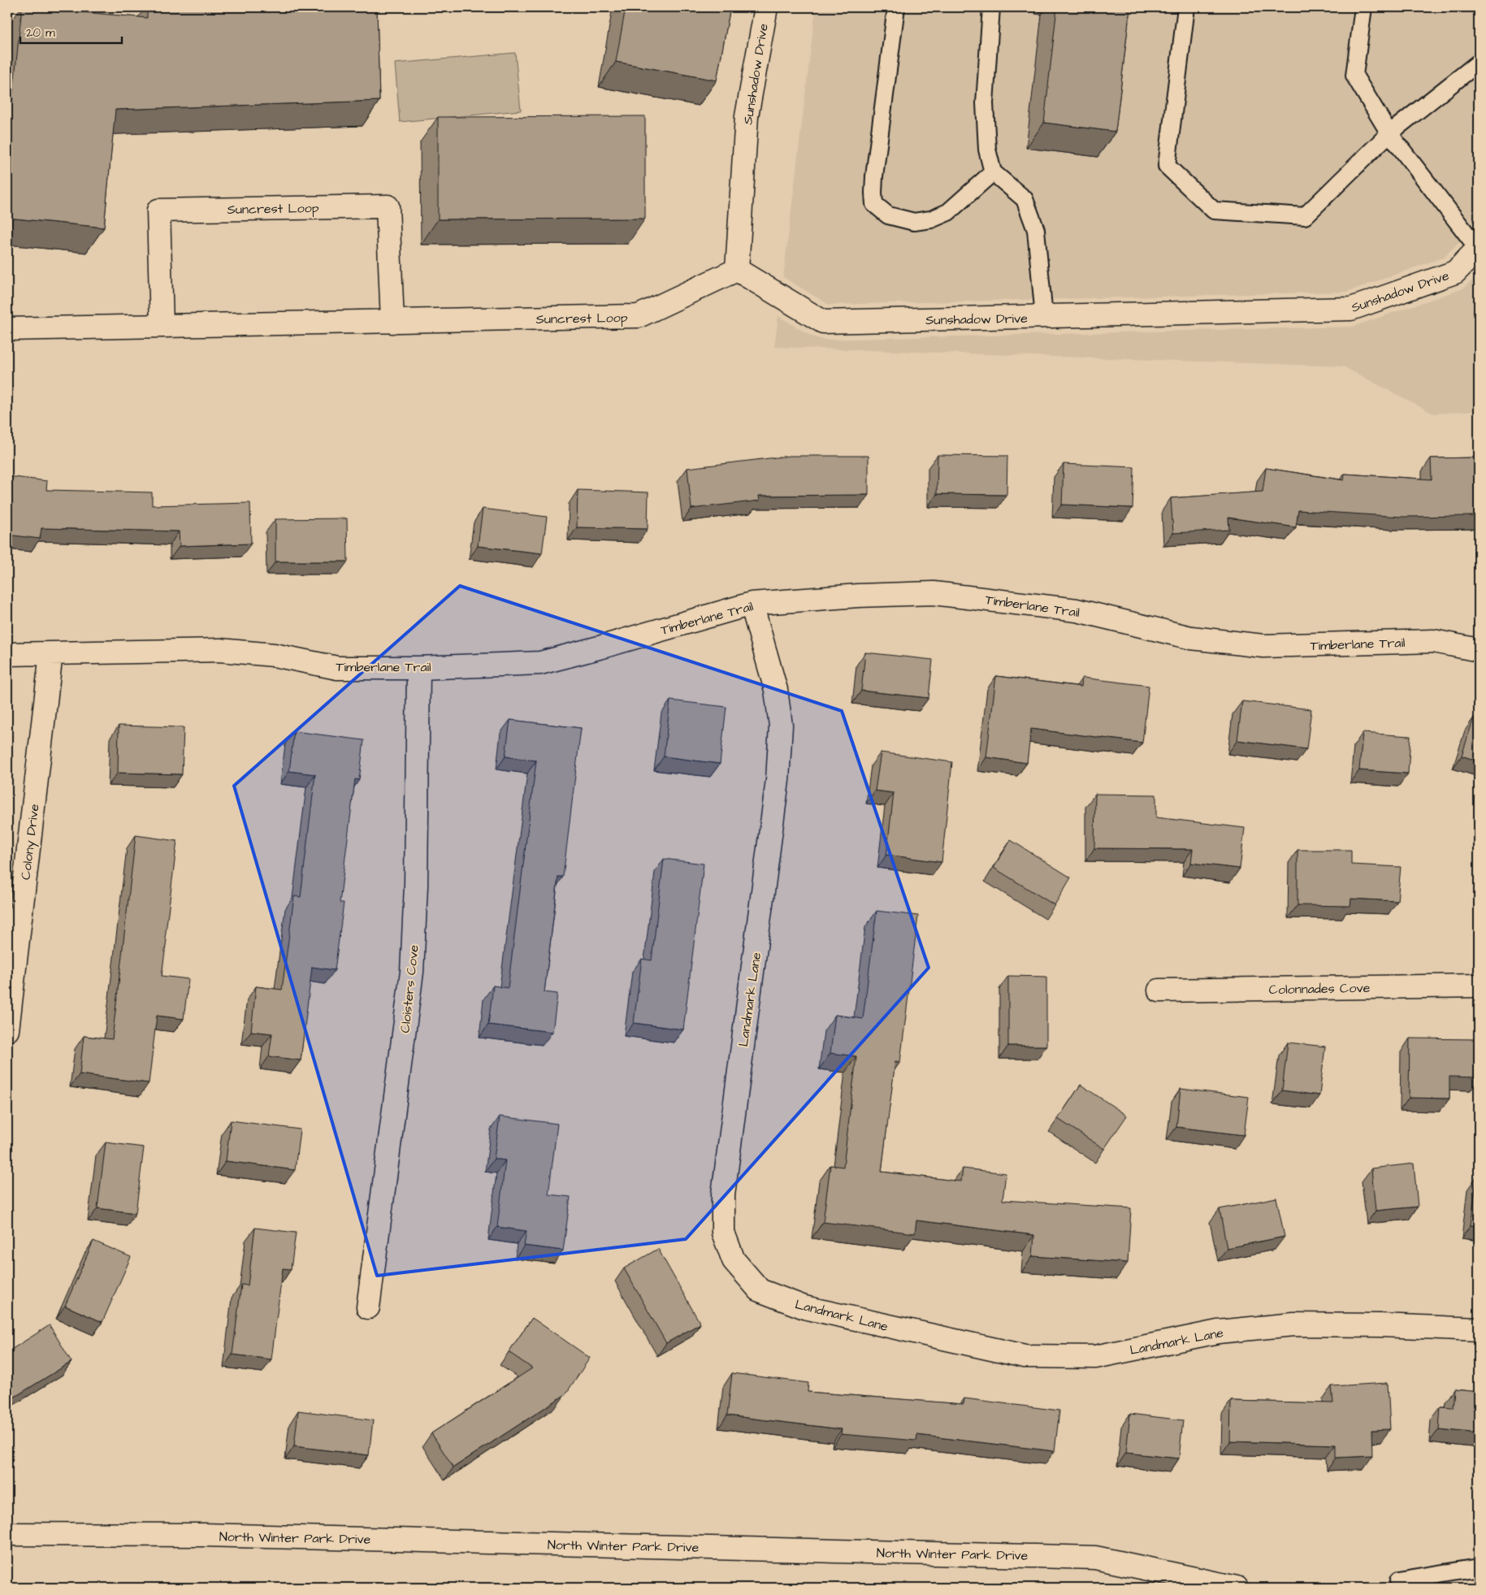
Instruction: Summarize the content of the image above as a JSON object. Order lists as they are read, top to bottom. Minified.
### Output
{"streets":{"street":["Sunshadow Drive","Suncrest Loop","Timberlane Trail","Colony Drive","Colonnades Cove","Cloisters Cove","Landmark Lane","North Winter Park Drive"]},"crossings":[["Sunshadow Drive","Suncrest Loop"],["Timberlane Trail","Colony Drive"],["Timberlane Trail","Cloisters Cove"],["Timberlane Trail","Landmark Lane"]],"scale_bar":"20 m"}
